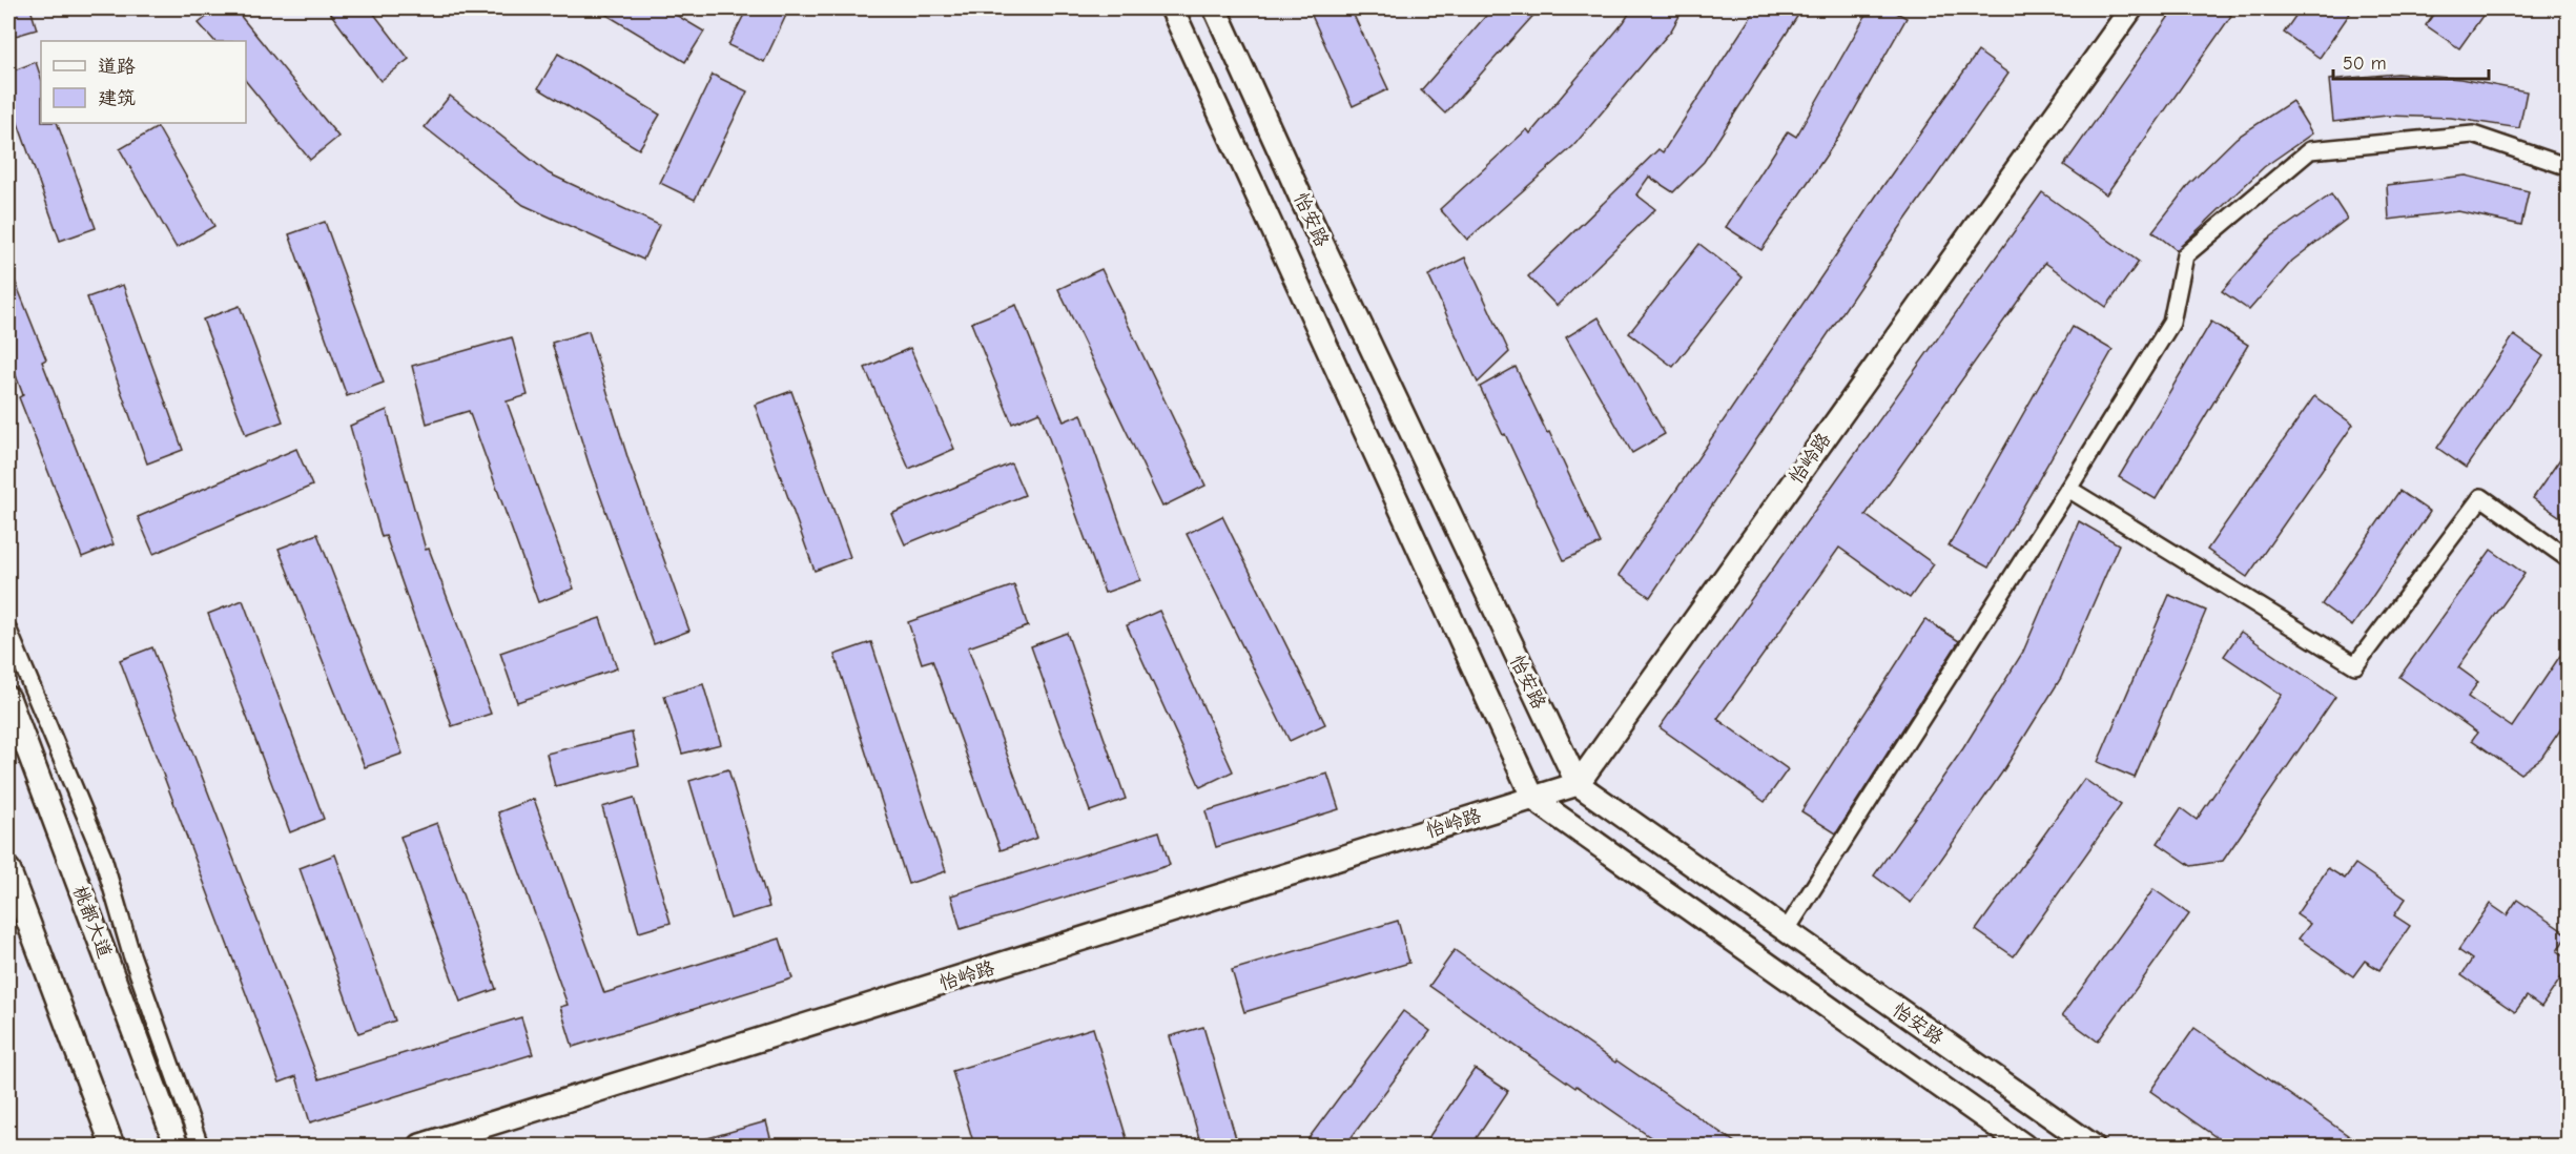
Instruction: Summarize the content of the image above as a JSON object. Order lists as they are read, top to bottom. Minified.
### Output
{"streets":{"street":["怡安路","怡岭路","桃都大道"]},"crossings":[["怡安路","怡岭路"]],"legend":["道路","建筑"],"scale_bar":"50 m"}
